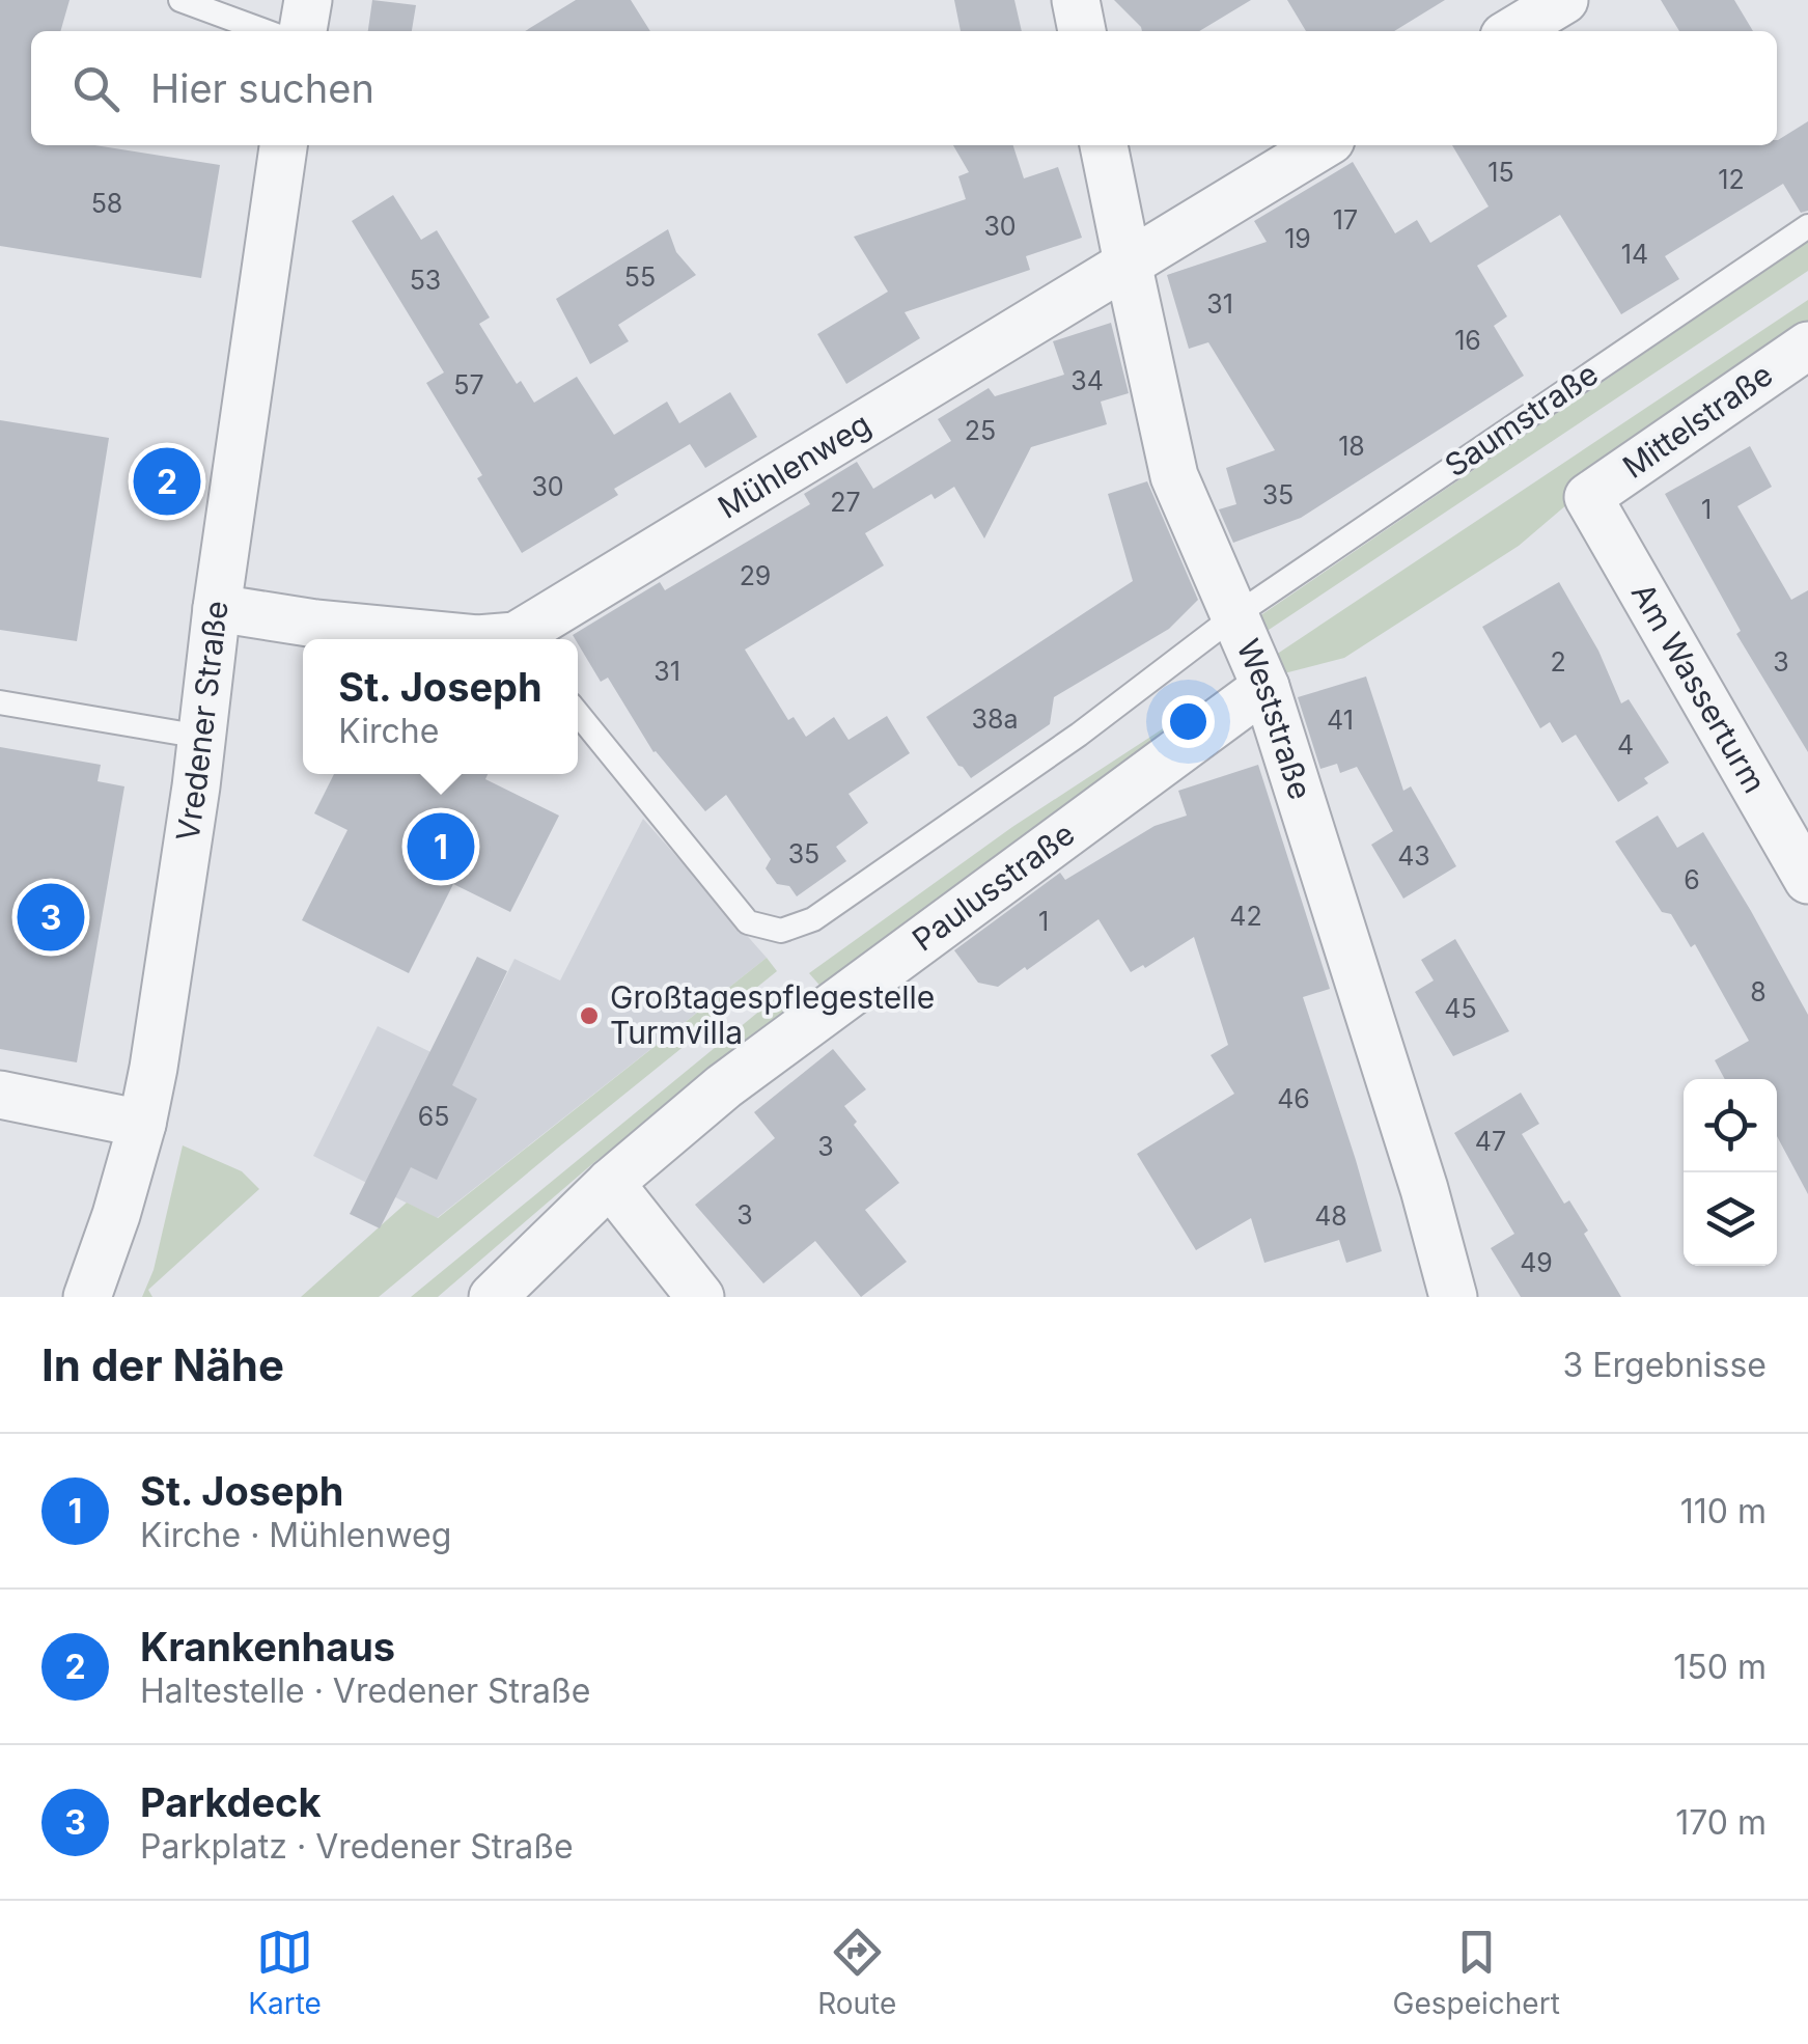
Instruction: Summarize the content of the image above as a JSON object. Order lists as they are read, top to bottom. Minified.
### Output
{"streets":{"street":["Mittelstraße","Mühlenweg","Am Wasserturm","Weststraße","Vredener Straße","Paulusstraße"],"lane":["Saumstraße"]},"crossings":[["Saumstraße","Weststraße"],["Mittelstraße","Am Wasserturm"],["Mühlenweg","Weststraße"],["Mühlenweg","Vredener Straße"],["Weststraße","Paulusstraße"]],"places":["Großtagespflegestelle Turmvilla"],"house_numbers":["15","12","58","17","30","19","14","55","53","31","16","34","57","25","18","30","35","27","1","29","2","3","31","38a","41","4","35","43","6","42","1","8","45","46","65","47","3","3","48","49"],"page":{"search":"Hier suchen","pins":["2","1","3"],"popup":["St. Joseph","Kirche"],"heading":["In der Nähe","3 Ergebnisse"],"list":[{"mark":"1","name":"St. Joseph","note":"Kirche · Mühlenweg","value":"110 m"},{"mark":"2","name":"Krankenhaus","note":"Haltestelle · Vredener Straße","value":"150 m"},{"mark":"3","name":"Parkdeck","note":"Parkplatz · Vredener Straße","value":"170 m"}],"nav":["Karte","Route","Gespeichert"]}}
